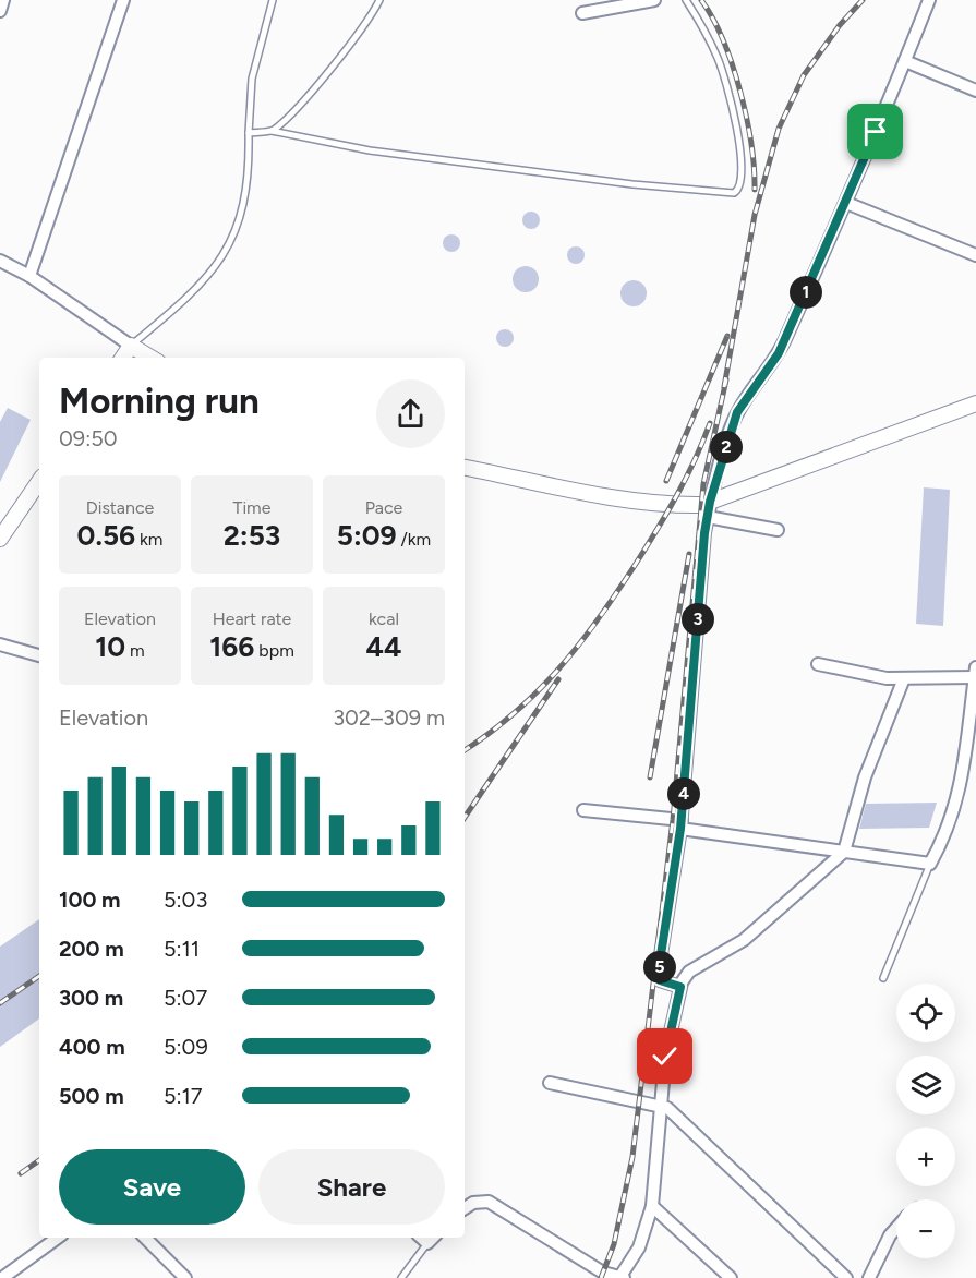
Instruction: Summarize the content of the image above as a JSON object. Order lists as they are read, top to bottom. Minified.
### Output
{"page":{"pins":["1","2","3","4","5"],"heading":["Morning run","09:50"],"stats":[["Distance","0.56 km"],["Time","2:53"],["Pace","5:09 /km"],["Elevation","10 m"],["Heart rate","166 bpm"],["kcal","44"]],"chart":["Elevation","302–309 m"],"list":[{"name":"100 m","note":"5:03"},{"name":"200 m","note":"5:11"},{"name":"300 m","note":"5:07"},{"name":"400 m","note":"5:09"},{"name":"500 m","note":"5:17"}],"map_buttons":["+","−"],"buttons":["Save","Share"]}}
